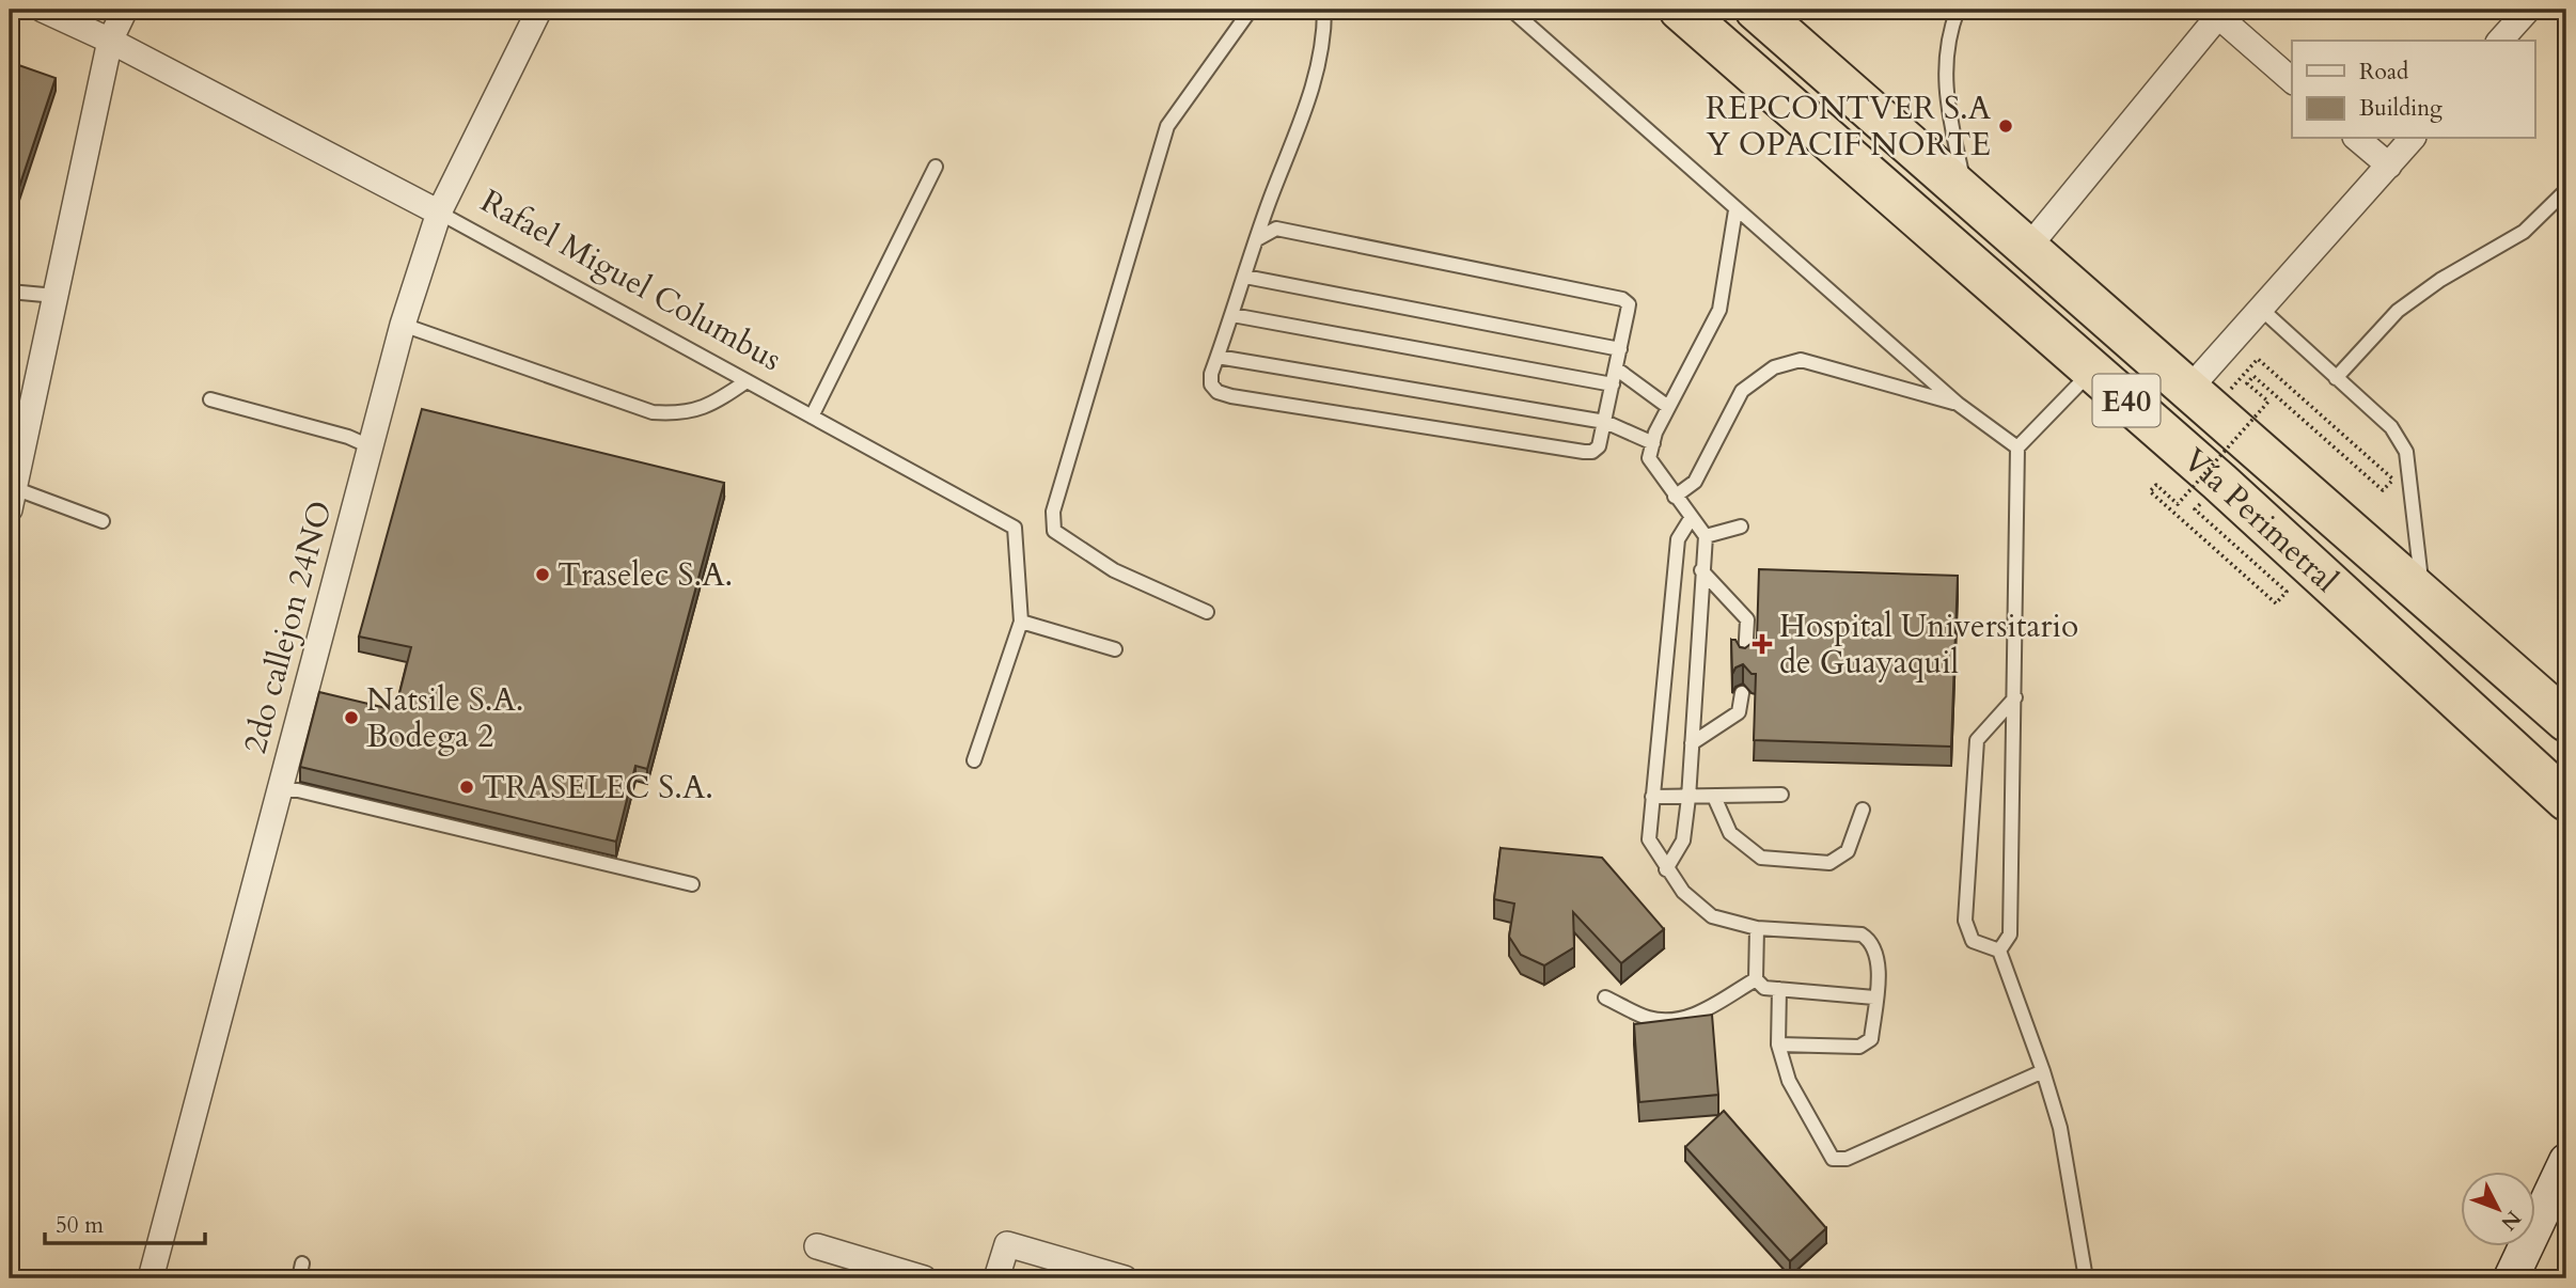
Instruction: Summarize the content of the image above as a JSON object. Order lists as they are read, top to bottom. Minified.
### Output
{"streets":{"highway":["E40","Vía Perimetral"],"street":["Rafael Miguel Columbus","2do callejon 24NO"]},"crossings":[["Rafael Miguel Columbus","2do callejon 24NO"]],"places":{"other":["REPCONTVER S.A Y OPACIF NORTE","Traselec S.A.","Natsile S.A. Bodega 2","TRASELEC S.A."],"health":["Hospital Universitario de Guayaquil"]},"legend":["Road","Building"],"scale_bar":"50 m","north":"bottom right"}
